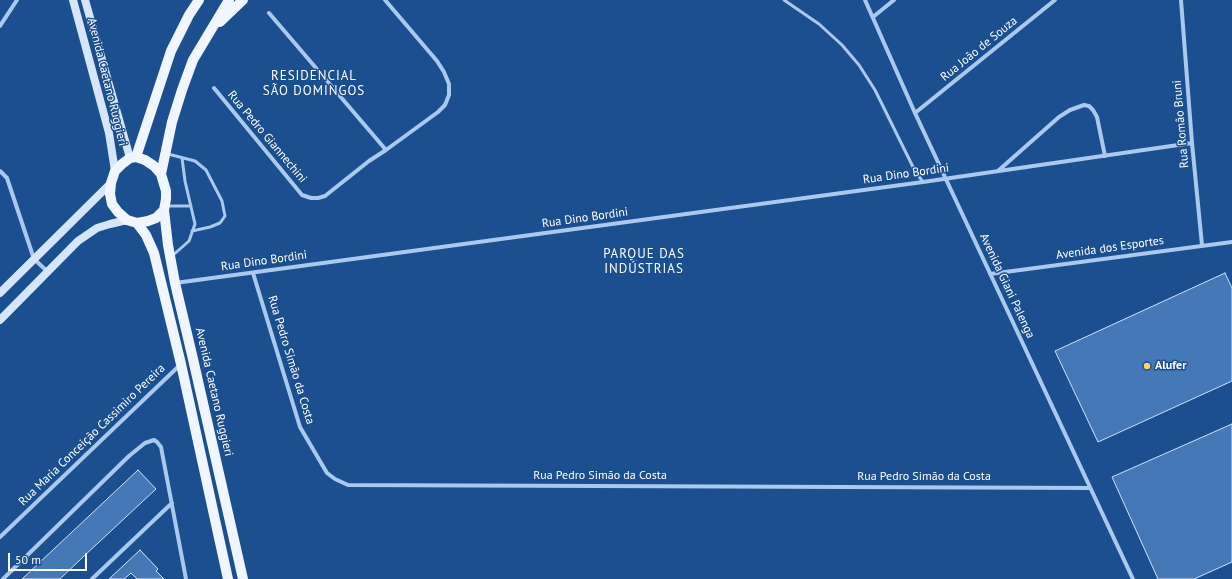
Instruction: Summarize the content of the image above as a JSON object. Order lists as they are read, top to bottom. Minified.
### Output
{"streets":{"main road":["Avenida Caetano Ruggieri"],"street":["Rua João de Souza","Rua Romão Bruni","Rua Pedro Giannechini","Rua Dino Bordini","Avenida dos Esportes","Avenida Giani Palenga","Rua Pedro Simão da Costa","Rua Maria Conceição Cassimiro Pereira"]},"crossings":[["Rua João de Souza","Avenida Giani Palenga"],["Avenida Caetano Ruggieri","Rua Dino Bordini"],["Rua Romão Bruni","Rua Dino Bordini"],["Rua Romão Bruni","Avenida dos Esportes"],["Rua Dino Bordini","Avenida Giani Palenga"],["Rua Dino Bordini","Rua Pedro Simão da Costa"],["Avenida dos Esportes","Avenida Giani Palenga"],["Avenida Giani Palenga","Rua Pedro Simão da Costa"]],"districts":["RESIDENCIAL SÃO DOMINGOS","PARQUE DAS INDÚSTRIAS"],"places":["Alufer"],"scale_bar":"50 m"}
